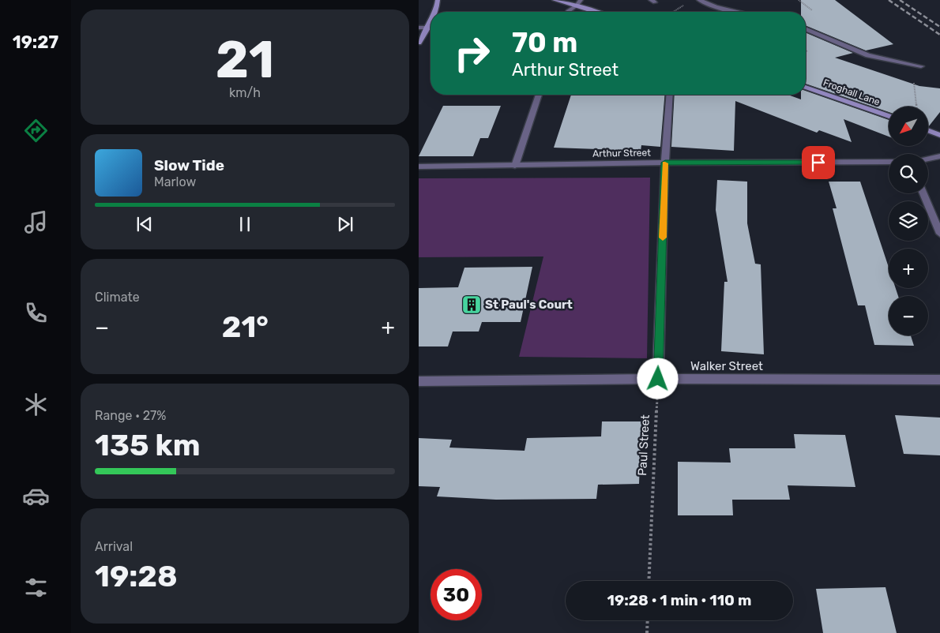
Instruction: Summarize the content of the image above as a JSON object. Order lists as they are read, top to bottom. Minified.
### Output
{"streets":{"street":["Froghall Lane","Arthur Street","Walker Street"],"path":["Paul Street"]},"crossings":[["Walker Street","Paul Street"]],"places":{"building":["St Paul's Court"]},"north":"bottom left","page":{"tabs":"19:27","tile":[["21","km/h"],"Climate",["Range · 27%","135 km"],["Arrival","19:28"]],"turn":["70 m","Arthur Street"],"map_buttons":["+","−"],"song":["Slow Tide","Marlow"],"heat":["−","21°","+"],"limit":"30","trip":"19:28 · 1 min · 110 m"}}
